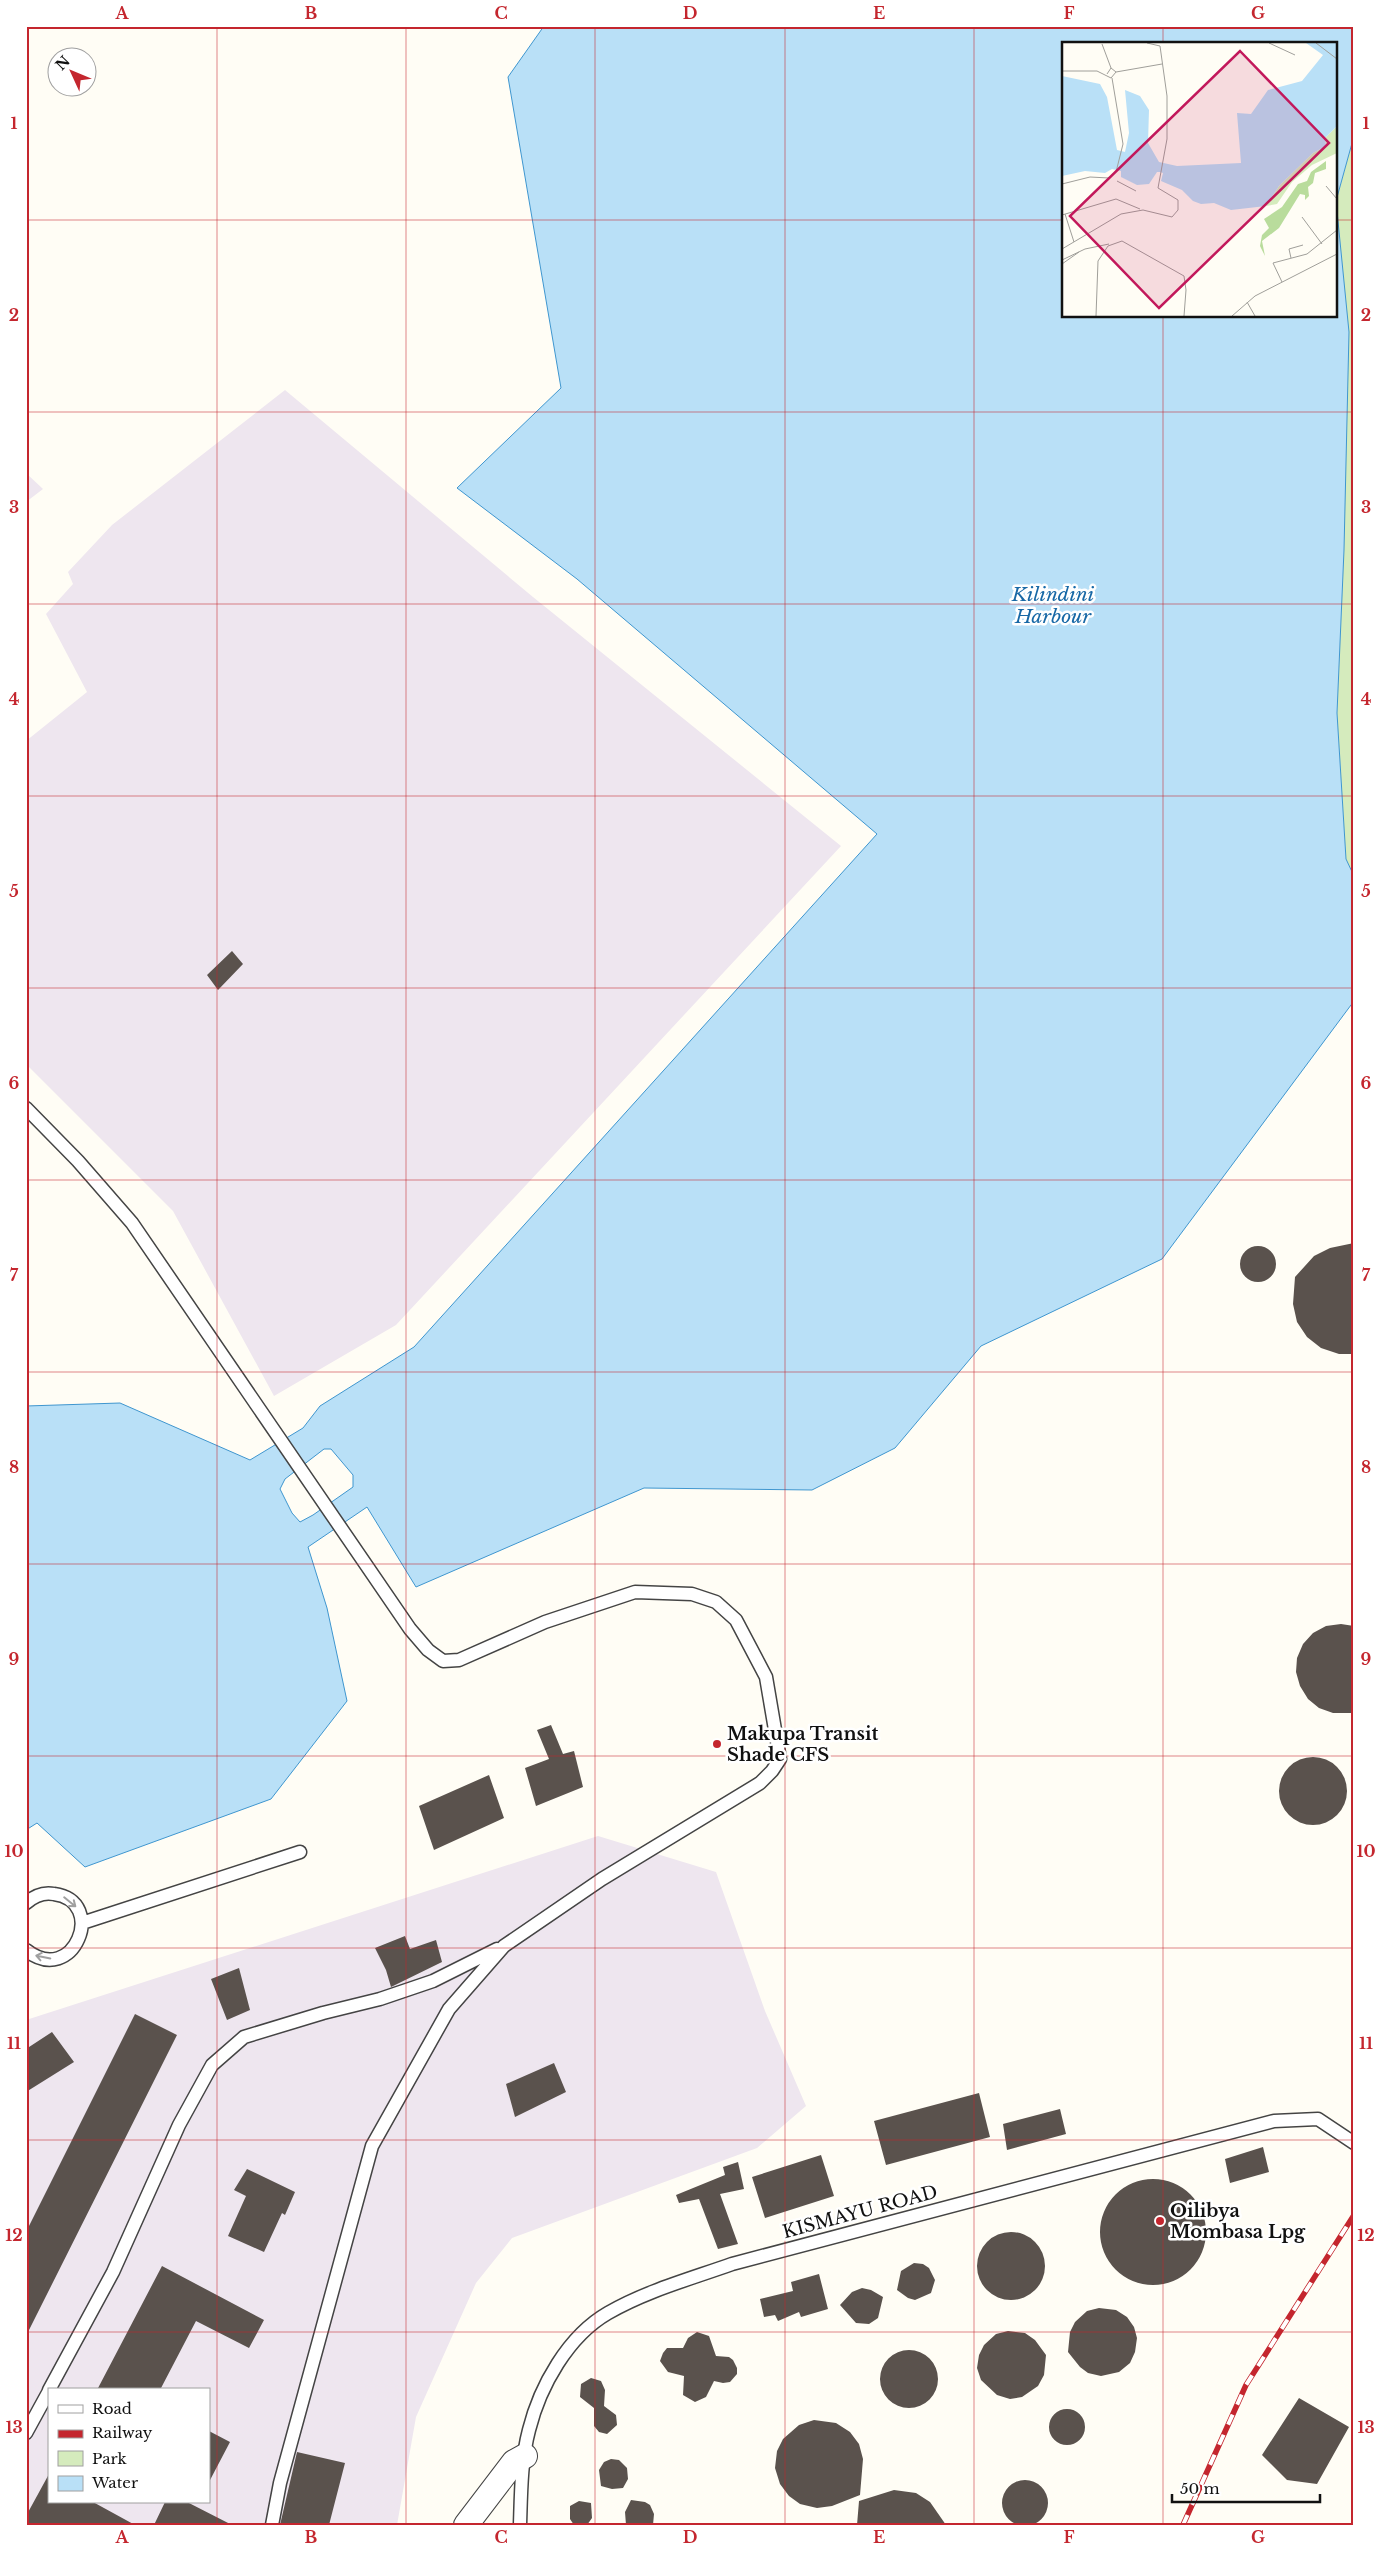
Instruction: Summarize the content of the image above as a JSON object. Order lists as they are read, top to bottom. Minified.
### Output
{"streets":{"lane":["KISMAYU ROAD"]},"water":["Kilindini Harbour"],"places":["Makupa Transit Shade CFS","Oilibya Mombasa Lpg"],"legend":["Road","Railway","Park","Water"],"scale_bar":"50 m","north":"top left","grid":{"columns":["A","B","C","D","E","F","G"],"rows":["1","2","3","4","5","6","7","8","9","10","11","12","13"]}}
